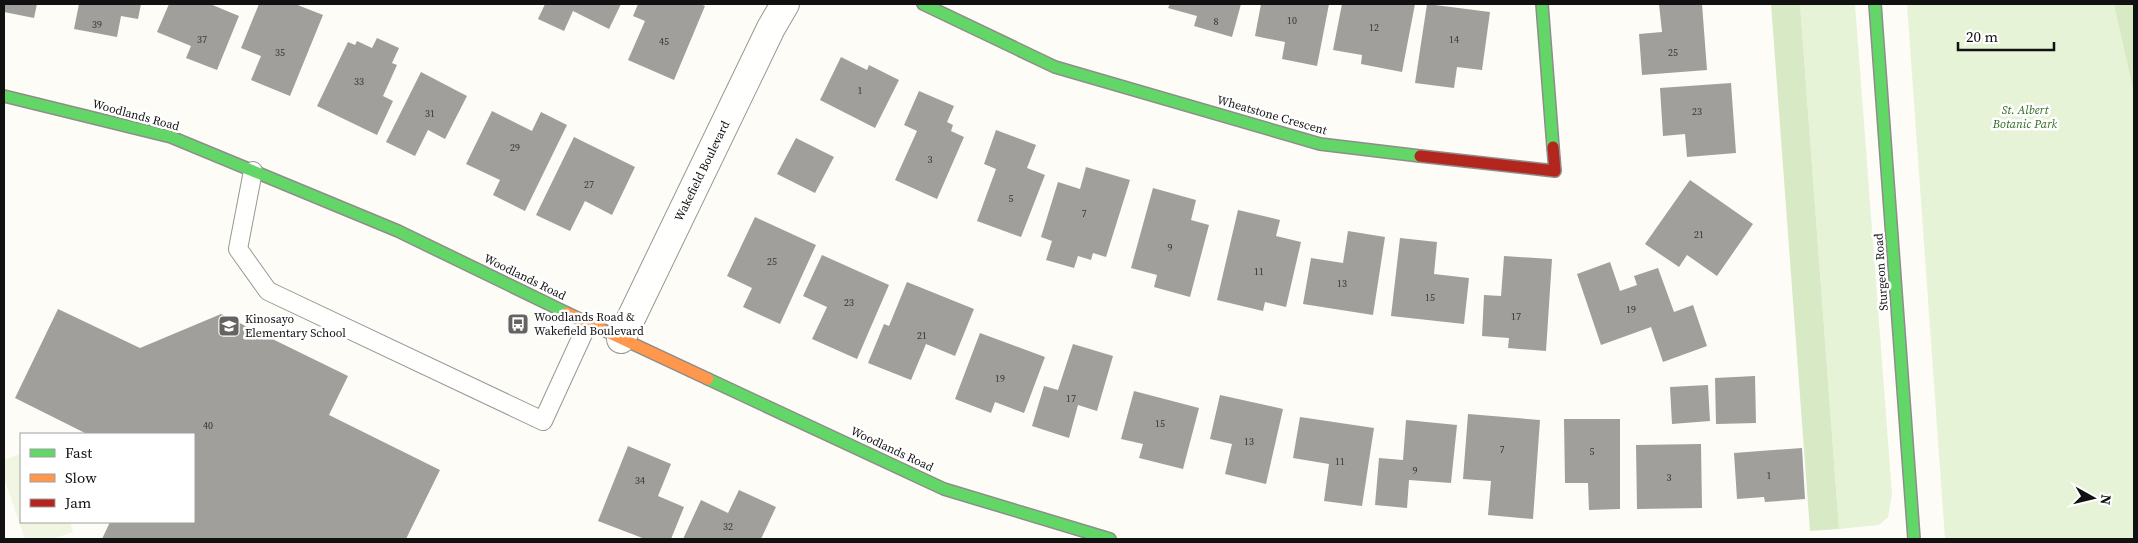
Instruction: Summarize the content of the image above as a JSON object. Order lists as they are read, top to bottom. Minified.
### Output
{"streets":{"street":["Woodlands Road","Wheatstone Crescent","Wakefield Boulevard","Sturgeon Road"]},"crossings":[["Woodlands Road","Wakefield Boulevard"]],"parks":["St. Albert Botanic Park"],"places":{"bus stop":["Woodlands Road & Wakefield Boulevard"],"school or university":["Kinosayo Elementary School"]},"house_numbers":["10","8","39","12","37","14","45","35","25","33","1","23","31","29","3","27","5","7","21","9","25","11","13","15","23","19","17","21","19","17","15","40","13","7","5","11","9","1","3","34","32"],"legend":["Fast","Slow","Jam"],"scale_bar":"20 m","north":"right"}
